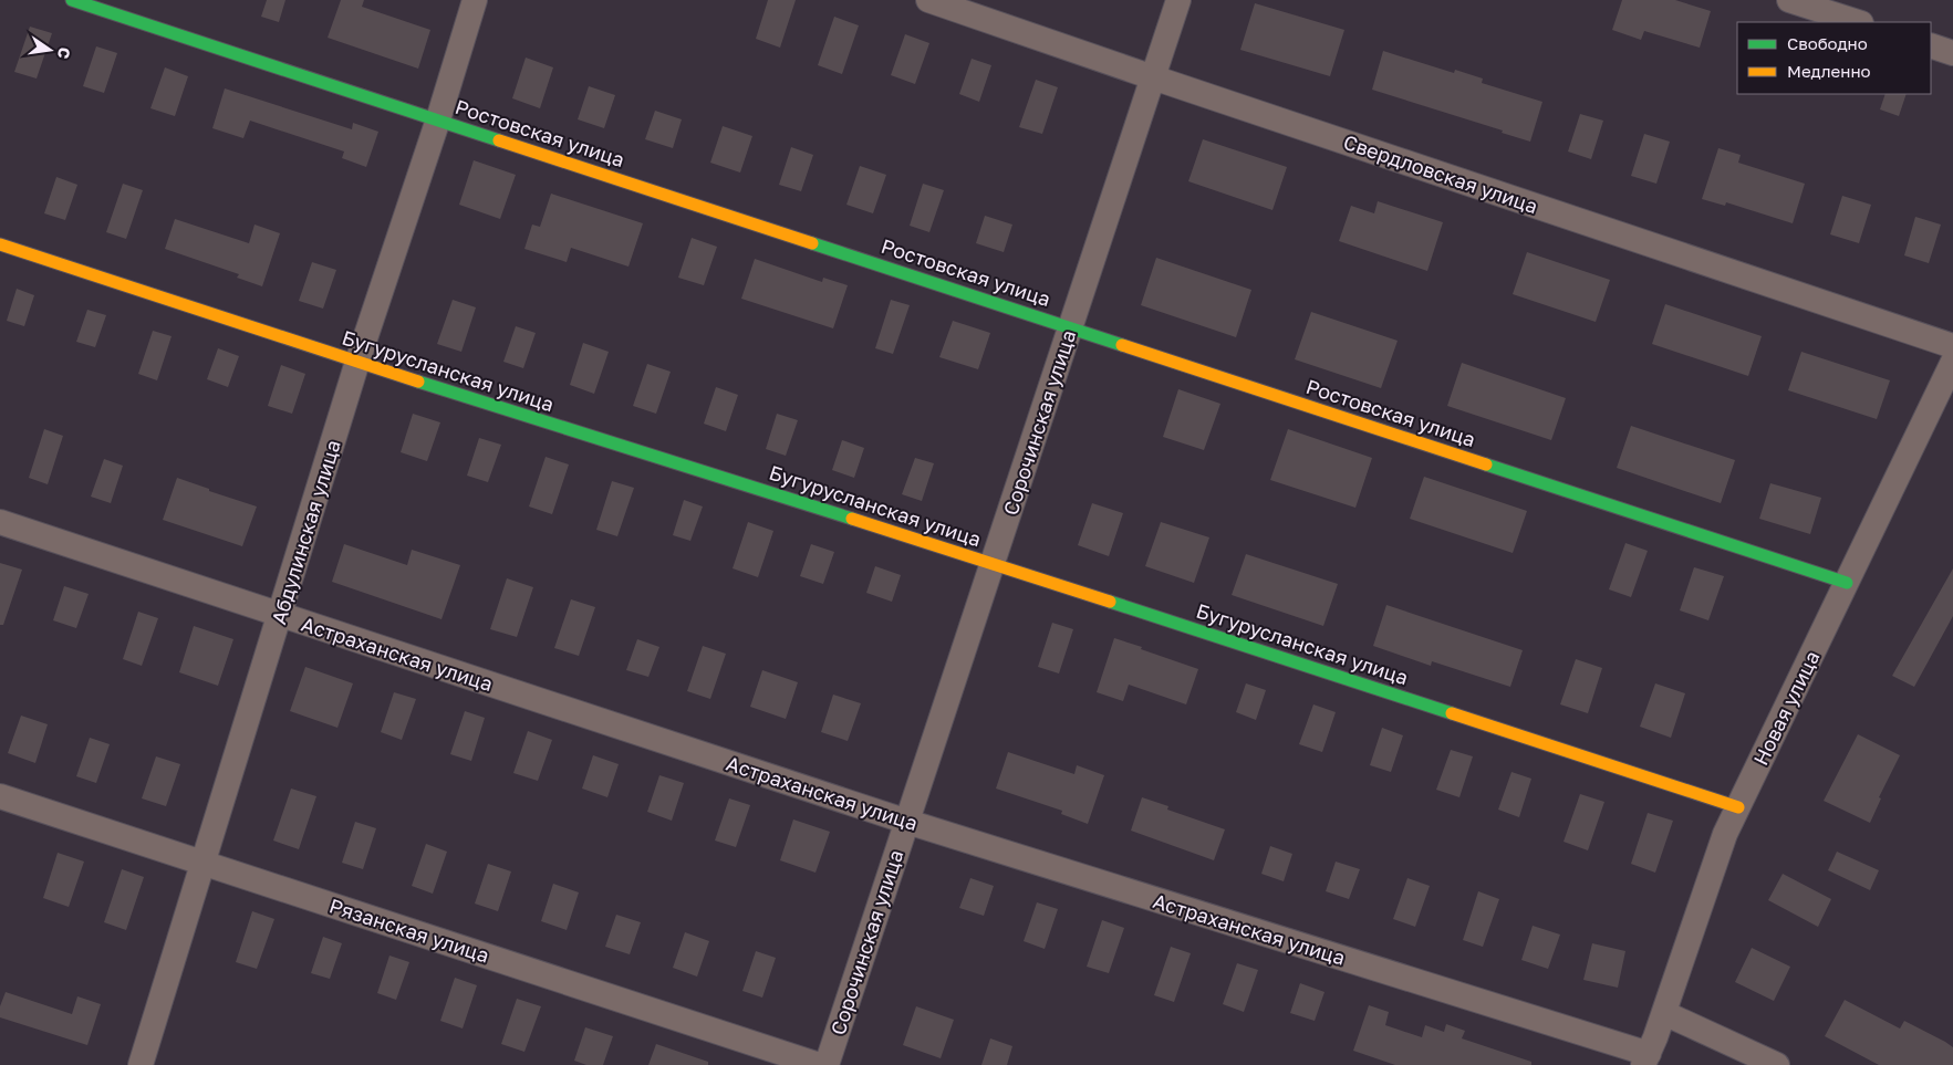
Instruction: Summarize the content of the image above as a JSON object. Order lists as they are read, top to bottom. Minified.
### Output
{"streets":{"street":["Ростовская улица","Свердловская улица","Бугурусланская улица","Сорочинская улица","Абдулинская улица","Астраханская улица","Новая улица","Рязанская улица"]},"crossings":[["Ростовская улица","Сорочинская улица"],["Ростовская улица","Абдулинская улица"],["Ростовская улица","Новая улица"],["Свердловская улица","Сорочинская улица"],["Бугурусланская улица","Сорочинская улица"],["Бугурусланская улица","Абдулинская улица"],["Бугурусланская улица","Новая улица"],["Сорочинская улица","Астраханская улица"],["Абдулинская улица","Астраханская улица"],["Абдулинская улица","Рязанская улица"],["Астраханская улица","Новая улица"]],"legend":["Свободно","Медленно"],"north":"right"}
